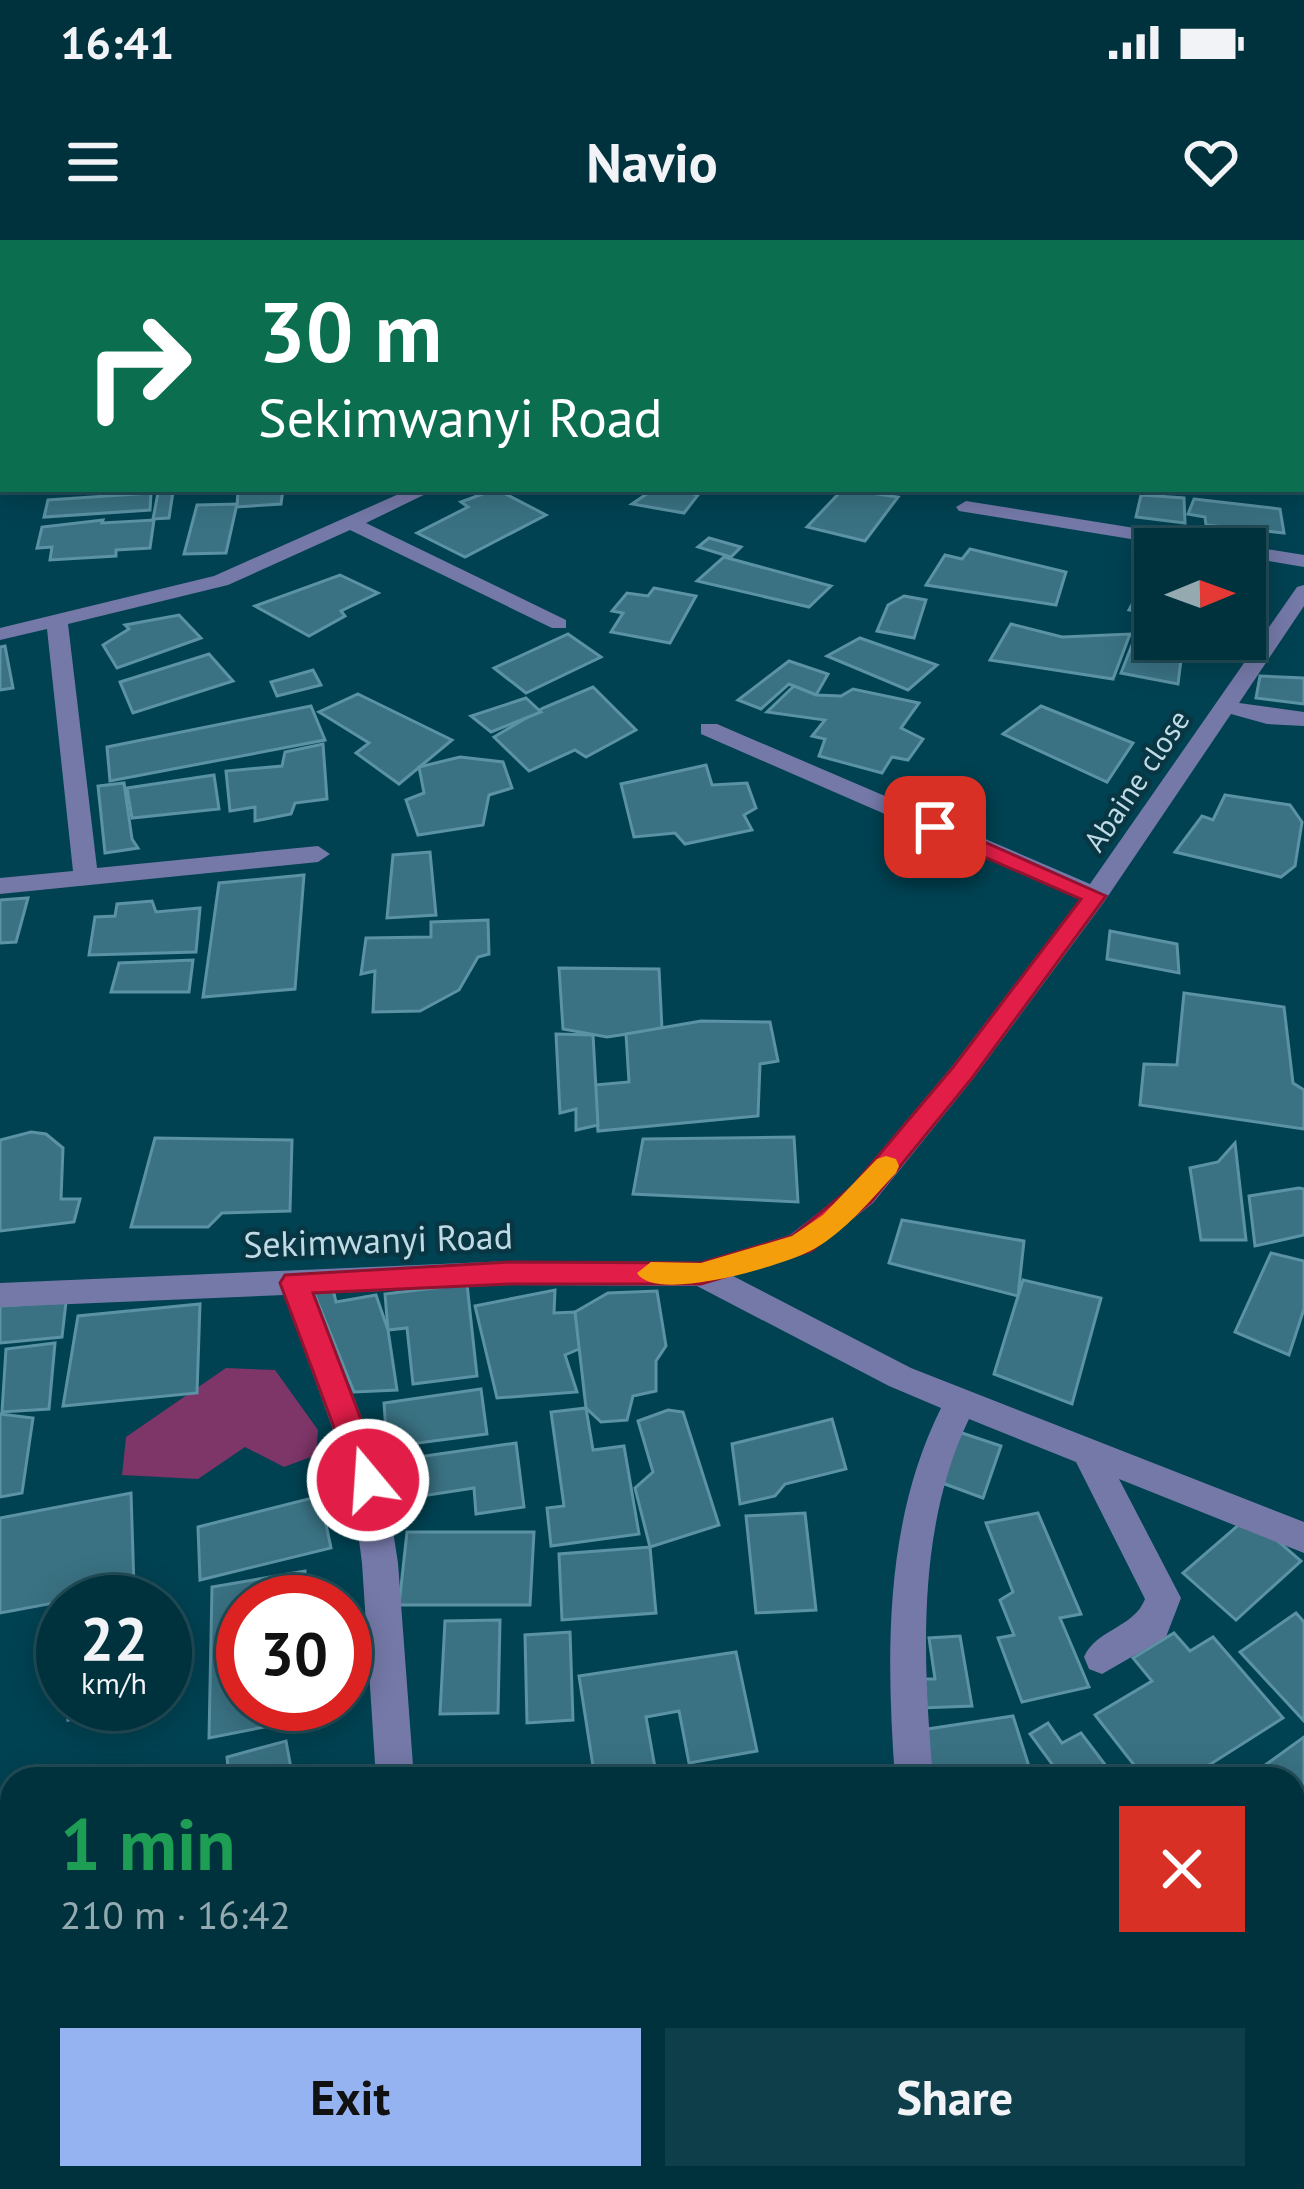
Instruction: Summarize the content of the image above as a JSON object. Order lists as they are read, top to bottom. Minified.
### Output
{"streets":{"street":["Abaine close","Sekimwanyi Road"]},"crossings":[["Abaine close","Sekimwanyi Road"]],"north":"right","page":{"status":"16:41","header":"Navio","turn":["30 m","Sekimwanyi Road"],"speed":"22 km/h","limit":"30","heading":["1 min","210 m · 16:42"],"buttons":["Exit","Share"]}}
